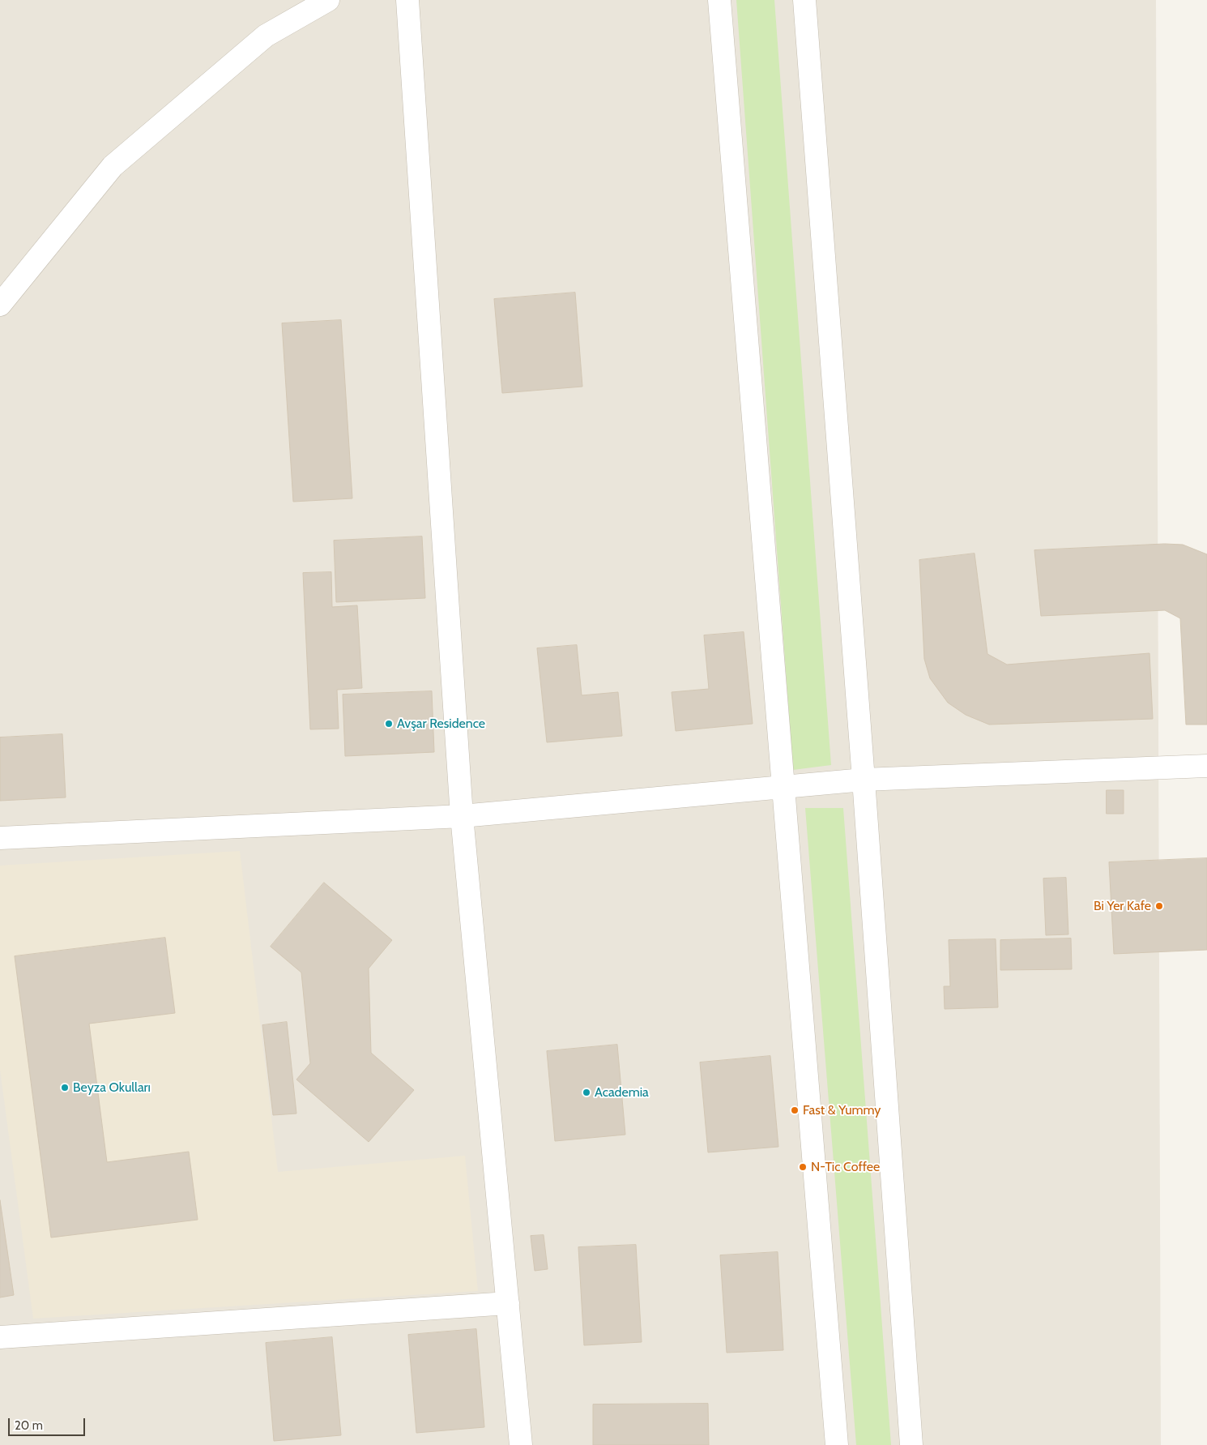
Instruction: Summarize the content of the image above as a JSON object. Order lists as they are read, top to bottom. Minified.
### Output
{"places":["Avşar Residence","Bi Yer Kafe","Beyza Okulları","Academia","Fast & Yummy","N-Tic Coffee"],"scale_bar":"20 m"}
